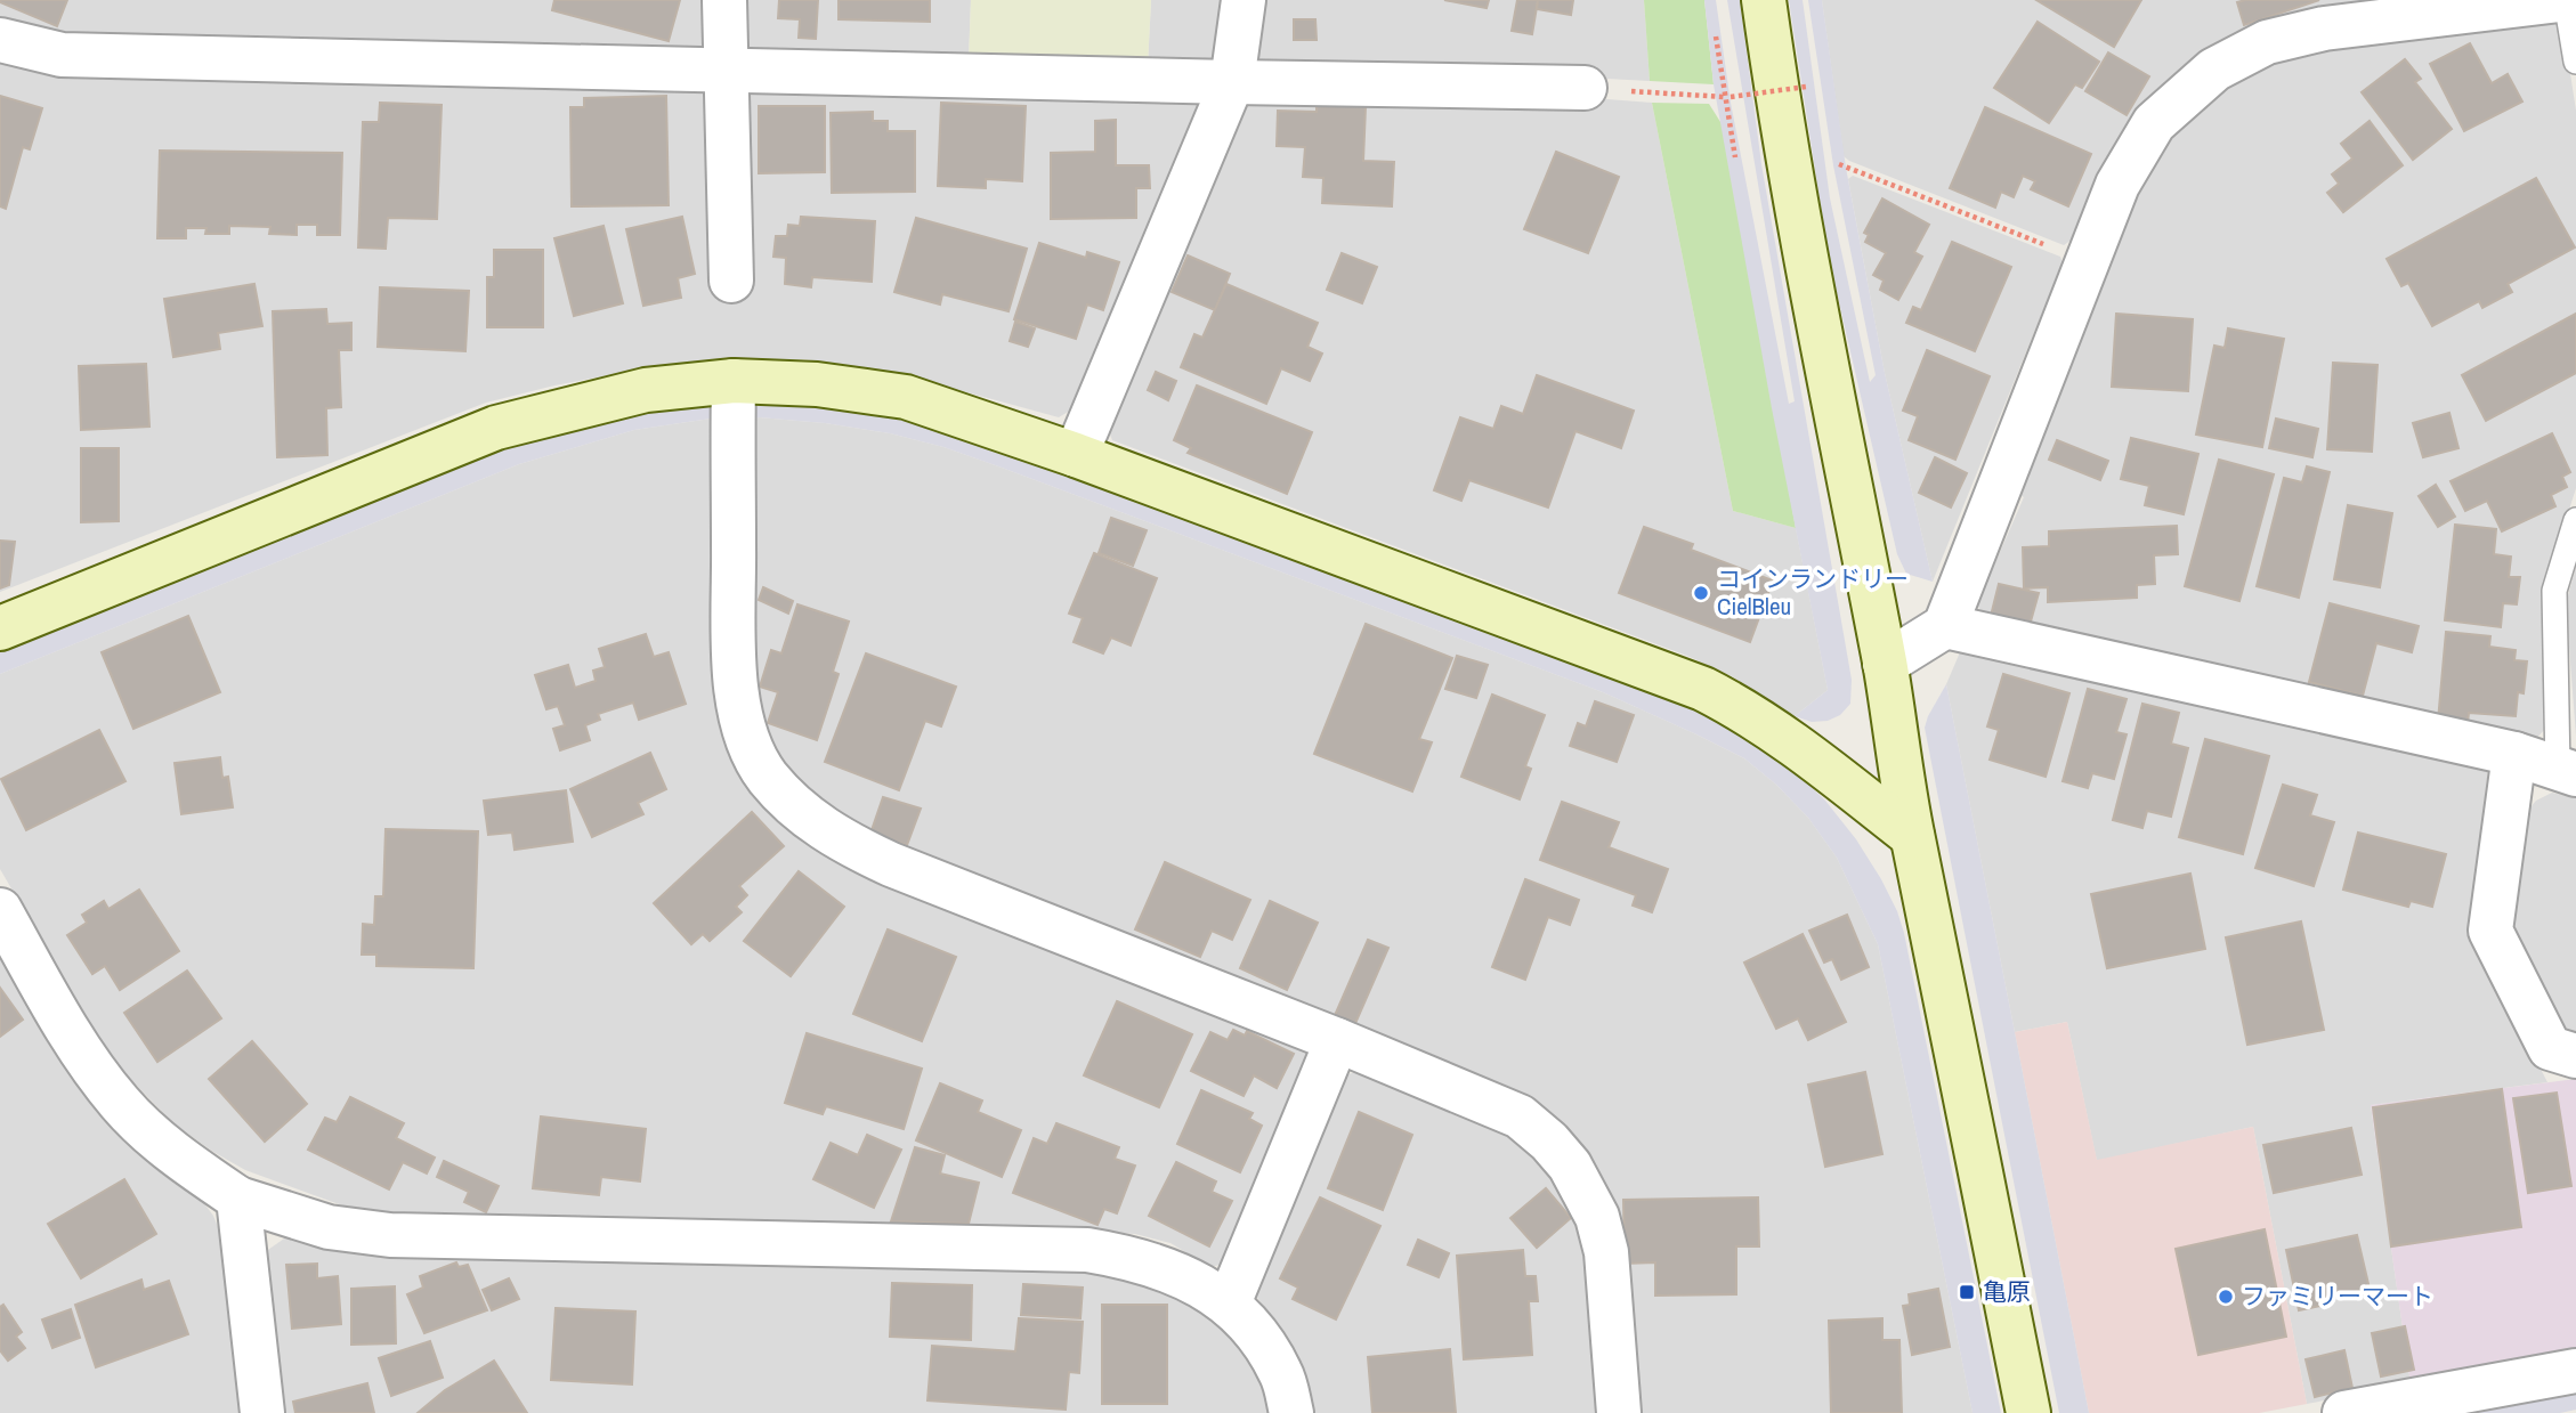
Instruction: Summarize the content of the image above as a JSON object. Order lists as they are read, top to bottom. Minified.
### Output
{"places":{"other":["コインランドリー CielBleu","ファミリーマート"],"transit":["亀原"]}}
